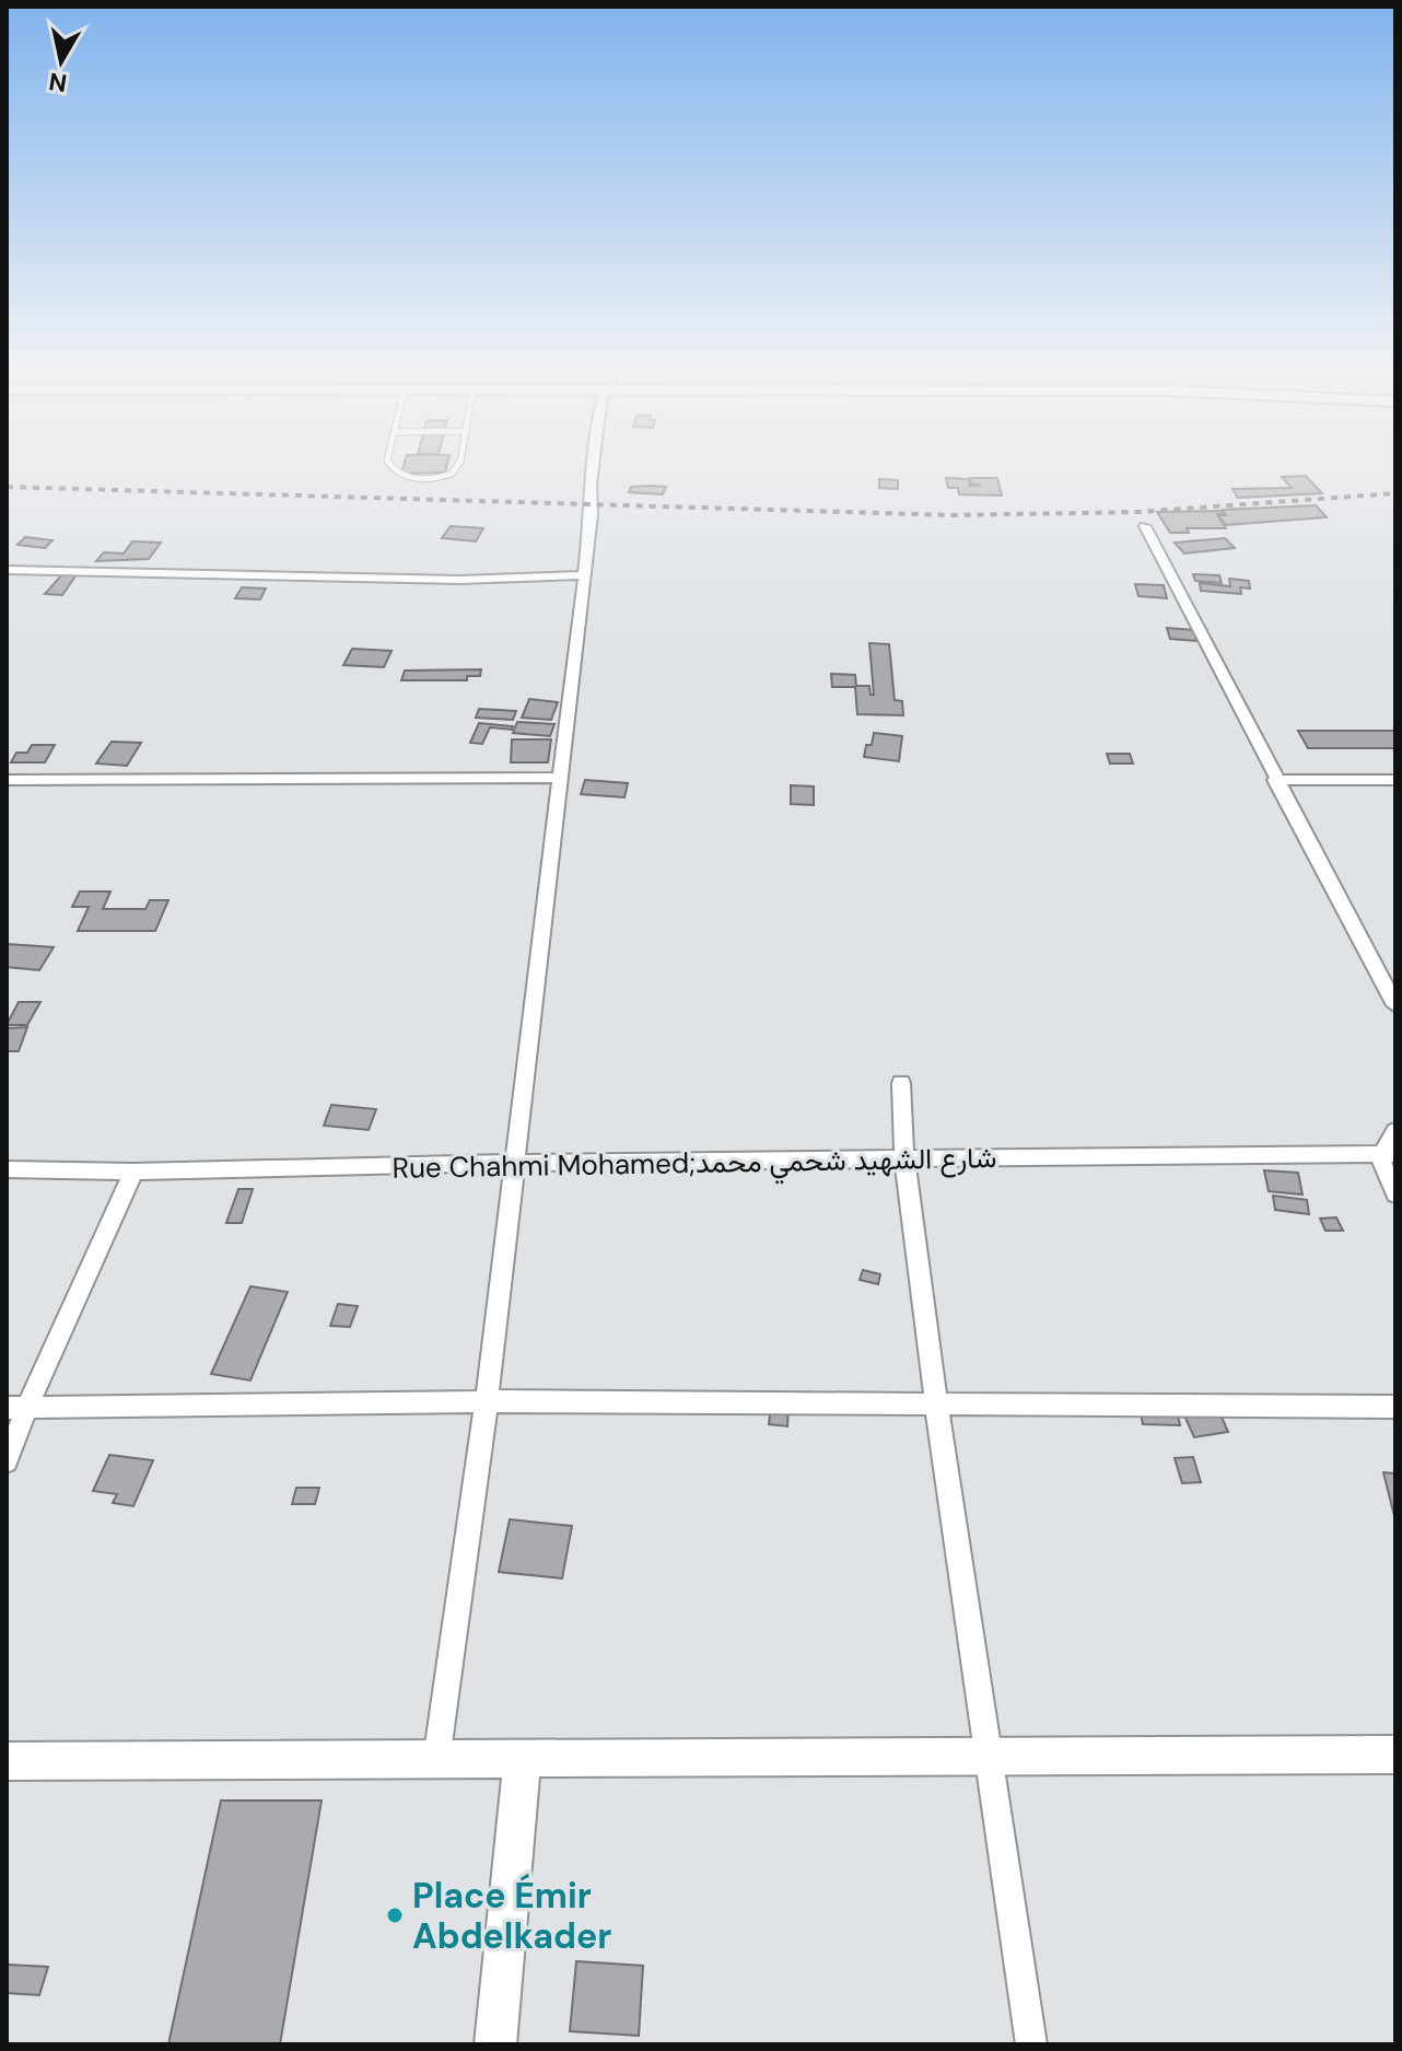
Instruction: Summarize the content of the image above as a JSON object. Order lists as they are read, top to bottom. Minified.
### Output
{"streets":{"street":["Rue Chahmi Mohamed;شارع الشهيد شحمي محمد"]},"places":["Place Émir Abdelkader"],"north":"bottom"}
